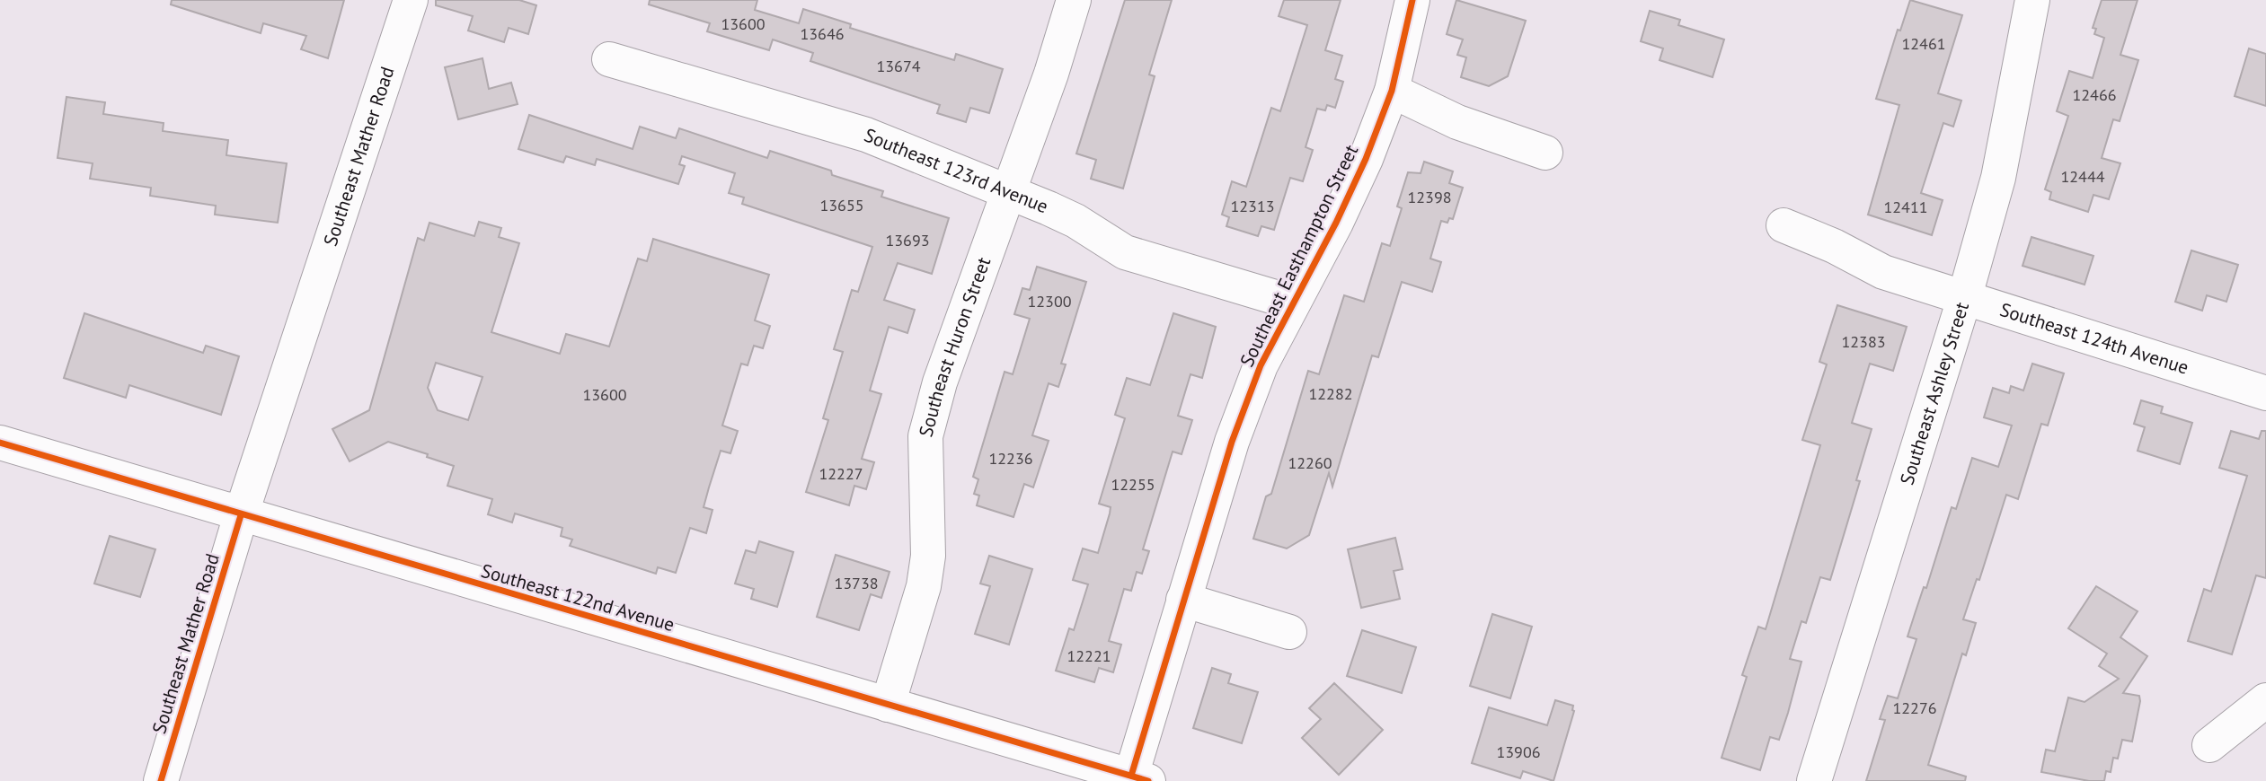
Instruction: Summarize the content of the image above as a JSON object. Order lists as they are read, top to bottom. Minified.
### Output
{"streets":{"street":["Southeast Mather Road","Southeast 123rd Avenue","Southeast Easthampton Street","Southeast 124th Avenue","Southeast Huron Street","Southeast Ashley Street","Southeast 122nd Avenue"]},"crossings":[["Southeast Mather Road","Southeast 122nd Avenue"],["Southeast 123rd Avenue","Southeast Easthampton Street"],["Southeast 123rd Avenue","Southeast Huron Street"],["Southeast Easthampton Street","Southeast 122nd Avenue"],["Southeast 124th Avenue","Southeast Ashley Street"],["Southeast Huron Street","Southeast 122nd Avenue"]],"house_numbers":["13600","13646","12461","13674","12466","12444","12398","13655","12313","12411","13693","12300","12383","12282","13600","12236","12260","12227","12255","13738","12221","12276","13906"]}
